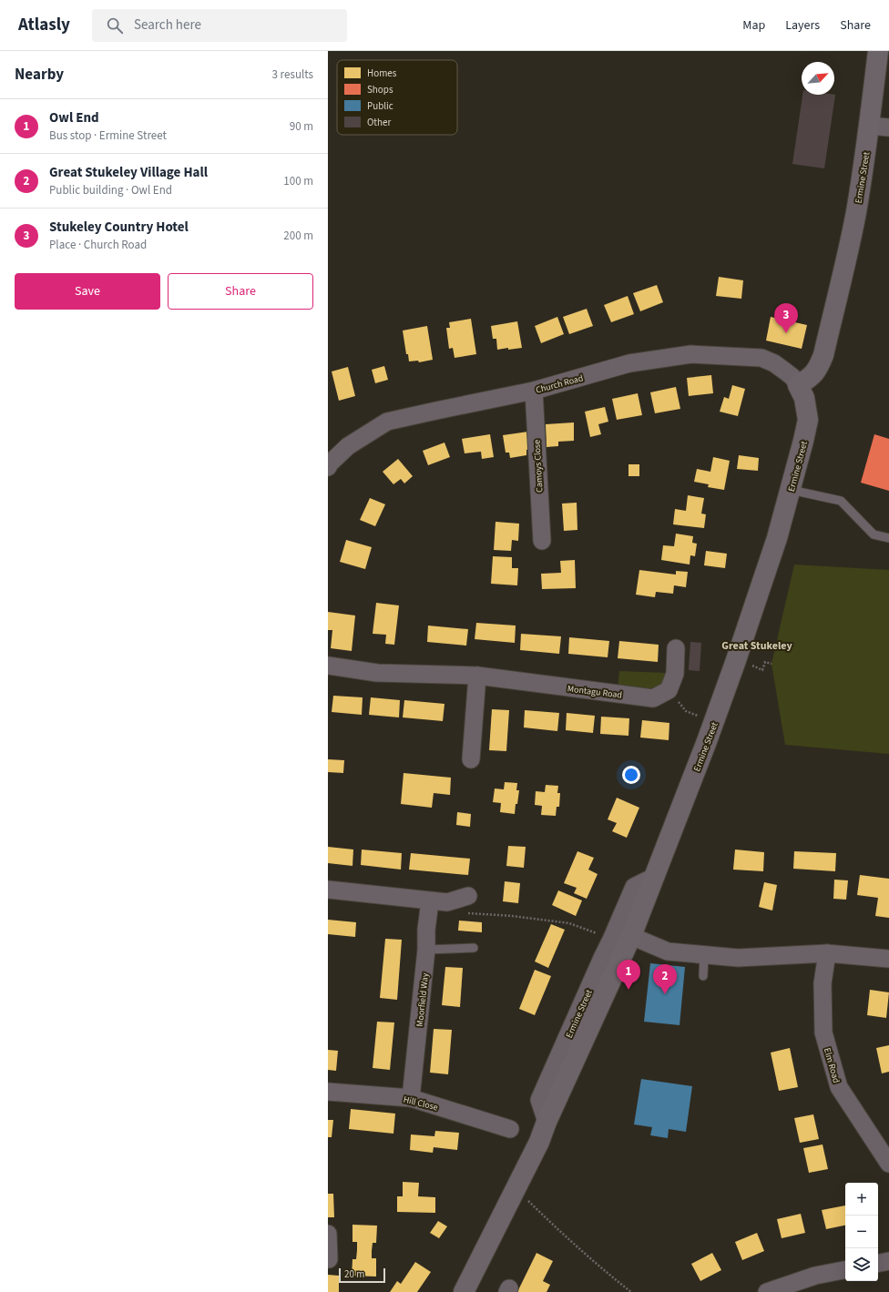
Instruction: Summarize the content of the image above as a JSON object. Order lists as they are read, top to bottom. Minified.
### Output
{"streets":{"street":["Ermine Street","Church Road","Camoys Close","Montagu Road","Moorfield Way","Elm Road","Hill Close"]},"crossings":[["Ermine Street","Church Road"],["Church Road","Camoys Close"],["Moorfield Way","Hill Close"]],"districts":["Great Stukeley"],"legend":["Homes","Shops","Public","Other"],"scale_bar":"20 m","north":"top right","page":{"header":"Atlasly","search":"Search here","nav":["Map","Layers","Share"],"heading":["Nearby","3 results"],"list":[{"mark":"1","name":"Owl End","note":"Bus stop · Ermine Street","value":"90 m"},{"mark":"2","name":"Great Stukeley Village Hall","note":"Public building · Owl End","value":"100 m"},{"mark":"3","name":"Stukeley Country Hotel","note":"Place · Church Road","value":"200 m"}],"buttons":["Save","Share"],"pins":["3","1","2"],"map_buttons":["+","−"],"scale":"20 m"}}
